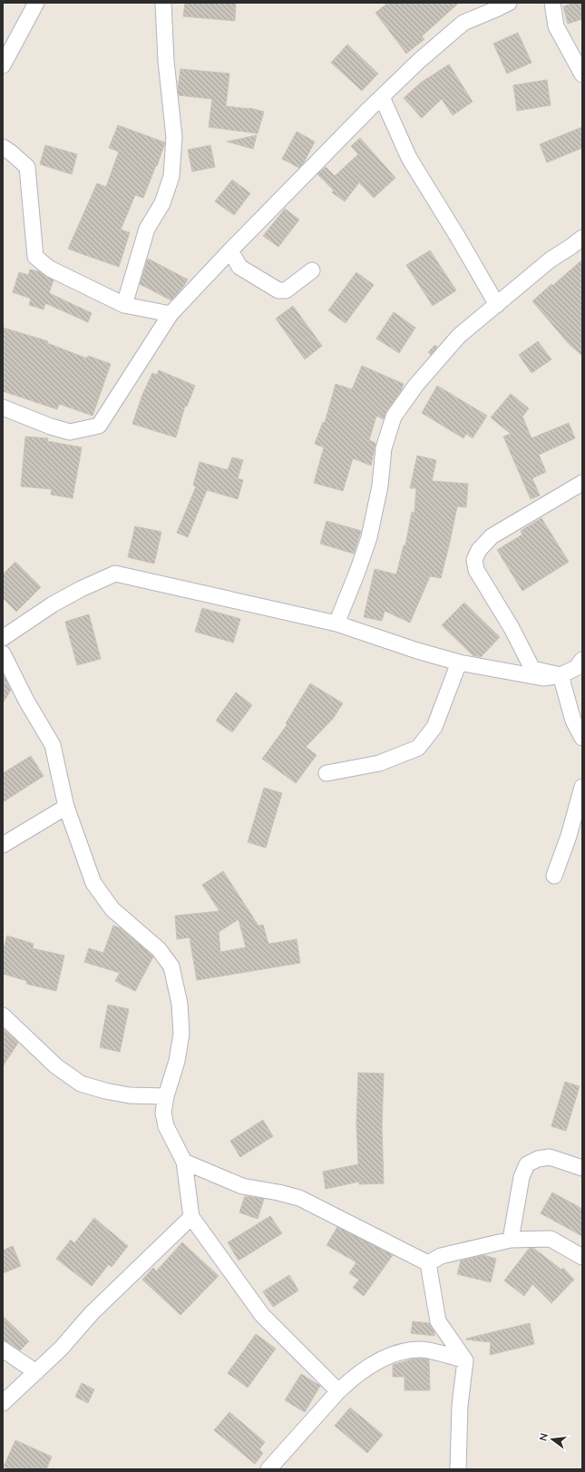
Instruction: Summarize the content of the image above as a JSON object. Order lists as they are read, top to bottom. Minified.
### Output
{"north":"left"}
